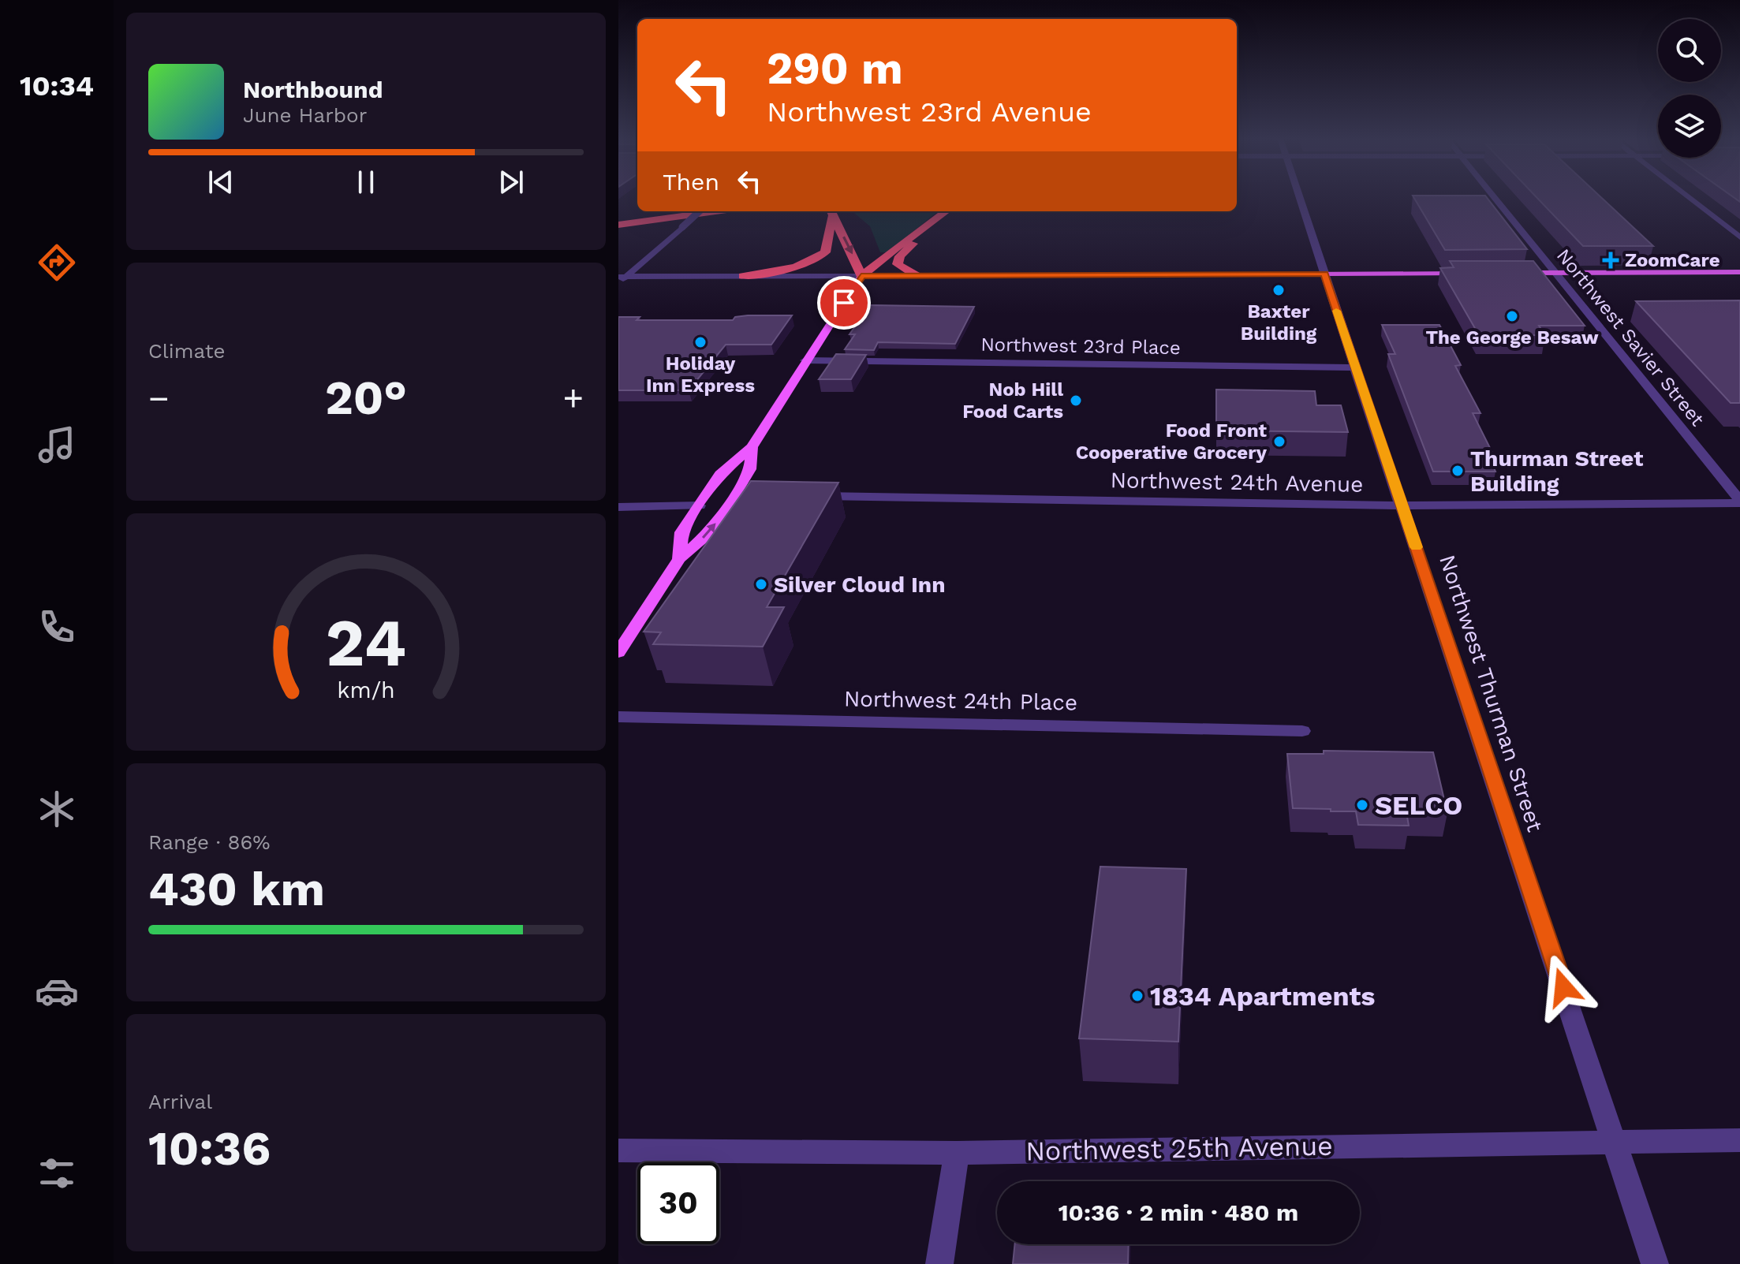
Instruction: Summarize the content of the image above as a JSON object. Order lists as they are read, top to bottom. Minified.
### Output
{"streets":{"street":["Northwest Savier Street","Northwest 23rd Place","Northwest 24th Avenue","Northwest Thurman Street","Northwest 24th Place","Northwest 25th Avenue"]},"crossings":[["Northwest Savier Street","Northwest 24th Avenue"],["Northwest 23rd Place","Northwest Thurman Street"],["Northwest 24th Avenue","Northwest Thurman Street"],["Northwest Thurman Street","Northwest 25th Avenue"]],"places":{"health":["ZoomCare"],"other":["Baxter Building","The George Besaw","Holiday Inn Express","Nob Hill Food Carts","Food Front Cooperative Grocery","Thurman Street Building","Silver Cloud Inn","SELCO","1834 Apartments"]},"page":{"tabs":"10:34","turn":["290 m","Northwest 23rd Avenue"],"song":["Northbound","June Harbor"],"then":"Then","tile":["Climate",["Range · 86%","430 km"],["Arrival","10:36"]],"heat":["−","20°","+"],"limit":"30","trip":"10:36 · 2 min · 480 m","gauge":["24","km/h"]}}
